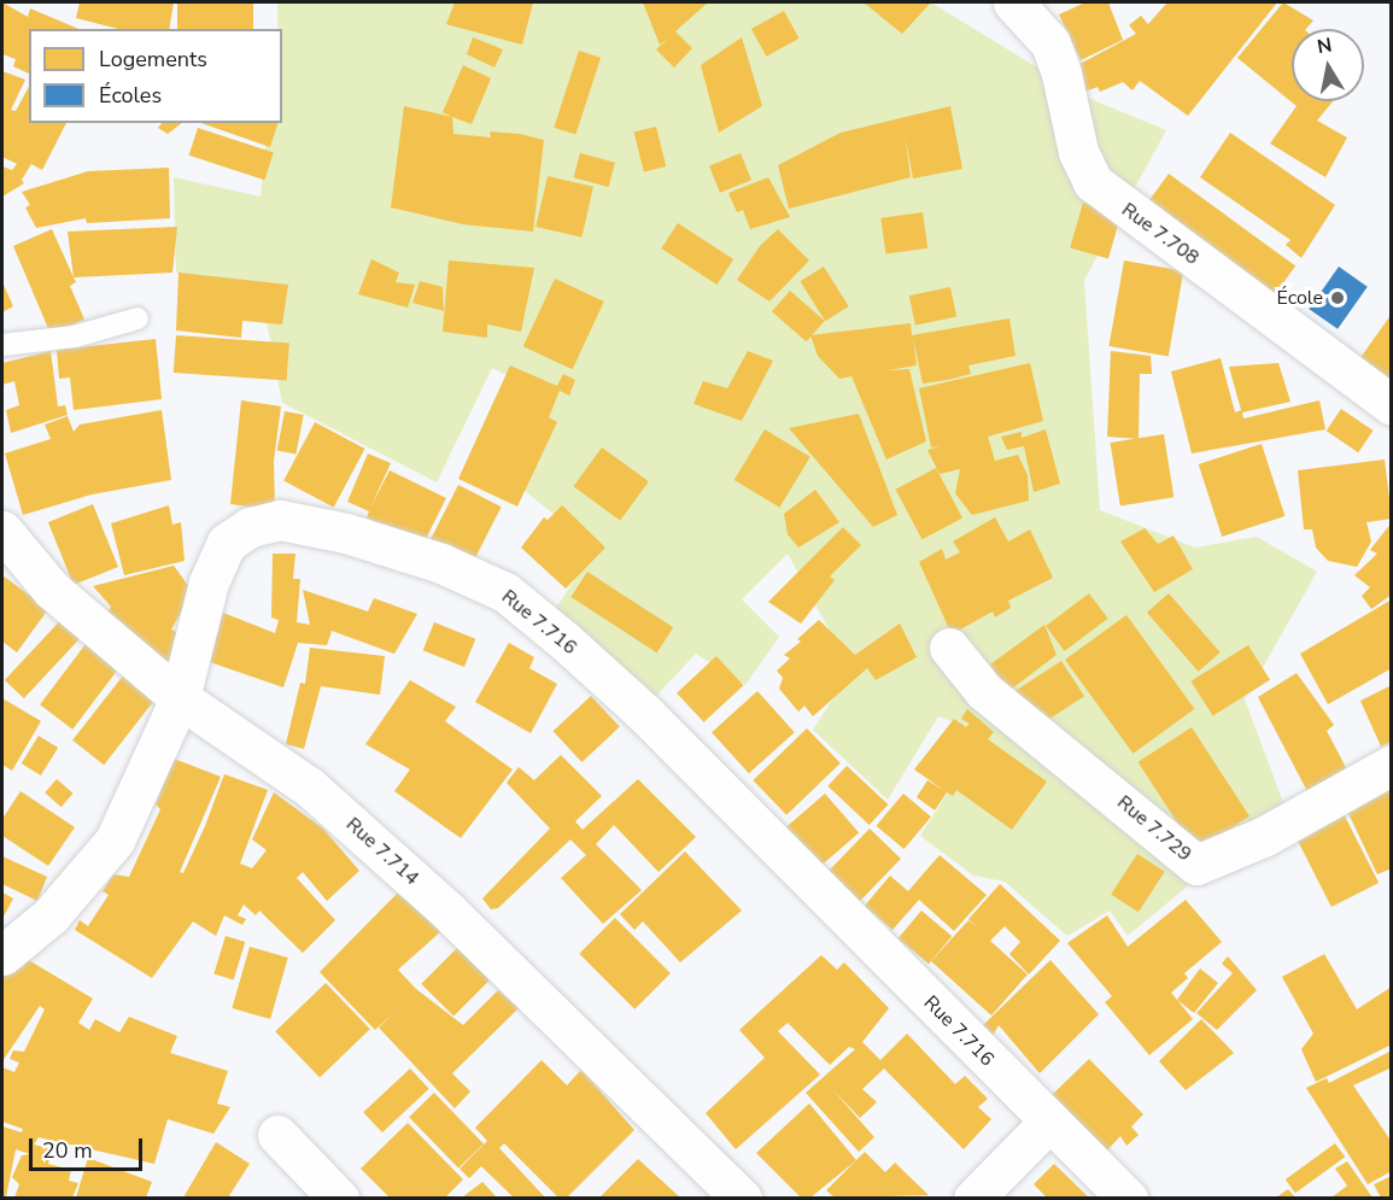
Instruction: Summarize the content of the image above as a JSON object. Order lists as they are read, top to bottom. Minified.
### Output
{"streets":{"street":["Rue 7.708","Rue 7.716","Rue 7.729","Rue 7.714"]},"crossings":[["Rue 7.716","Rue 7.714"]],"places":["École"],"legend":["Logements","Écoles"],"scale_bar":"20 m","north":"top"}
